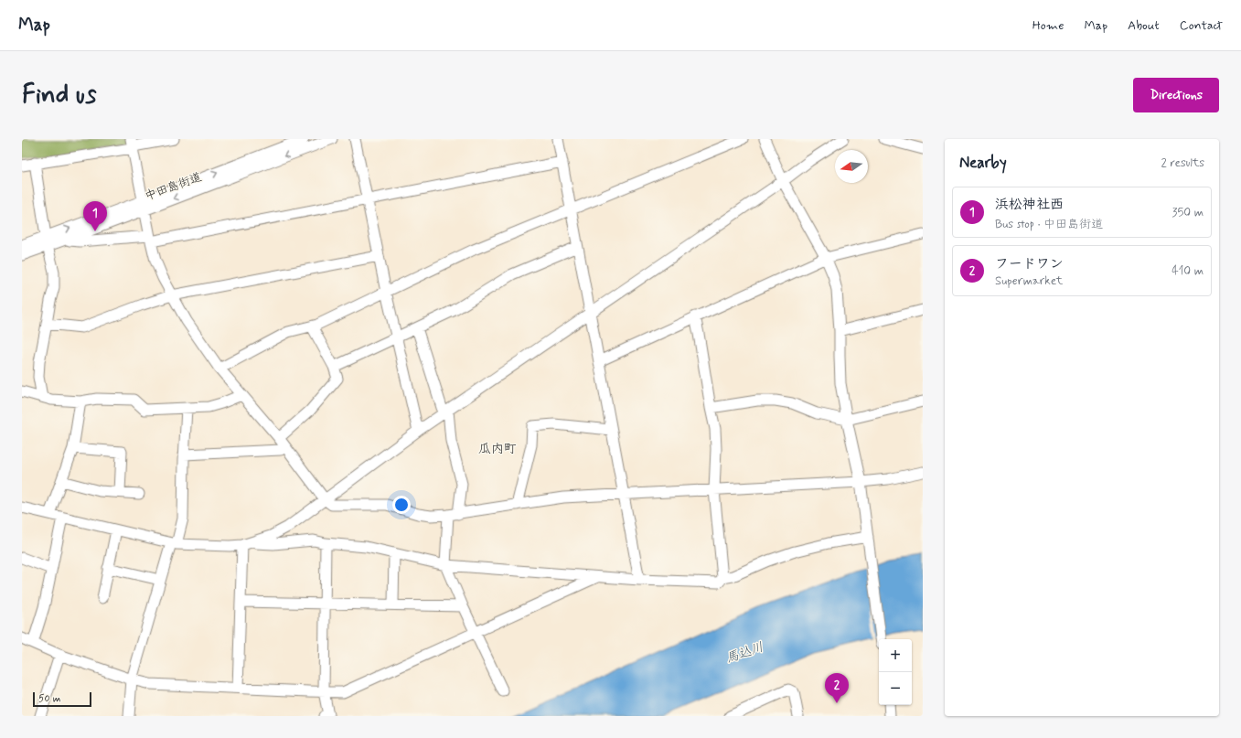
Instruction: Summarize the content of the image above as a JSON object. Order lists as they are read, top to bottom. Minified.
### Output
{"streets":{"street":["中田島街道"]},"districts":["瓜内町"],"water":["馬込川"],"scale_bar":"50 m","north":"left","page":{"header":"Map","nav":["Home","Map","About","Contact"],"buttons":"Directions","title":"Find us","heading":["Nearby","2 results"],"list":[{"mark":"1","name":"浜松神社西","note":"Bus stop · 中田島街道","value":"350 m"},{"mark":"2","name":"フードワン","note":"Supermarket","value":"410 m"}],"pins":["1","2"],"map_buttons":["+","−"],"scale":"50 m"}}
